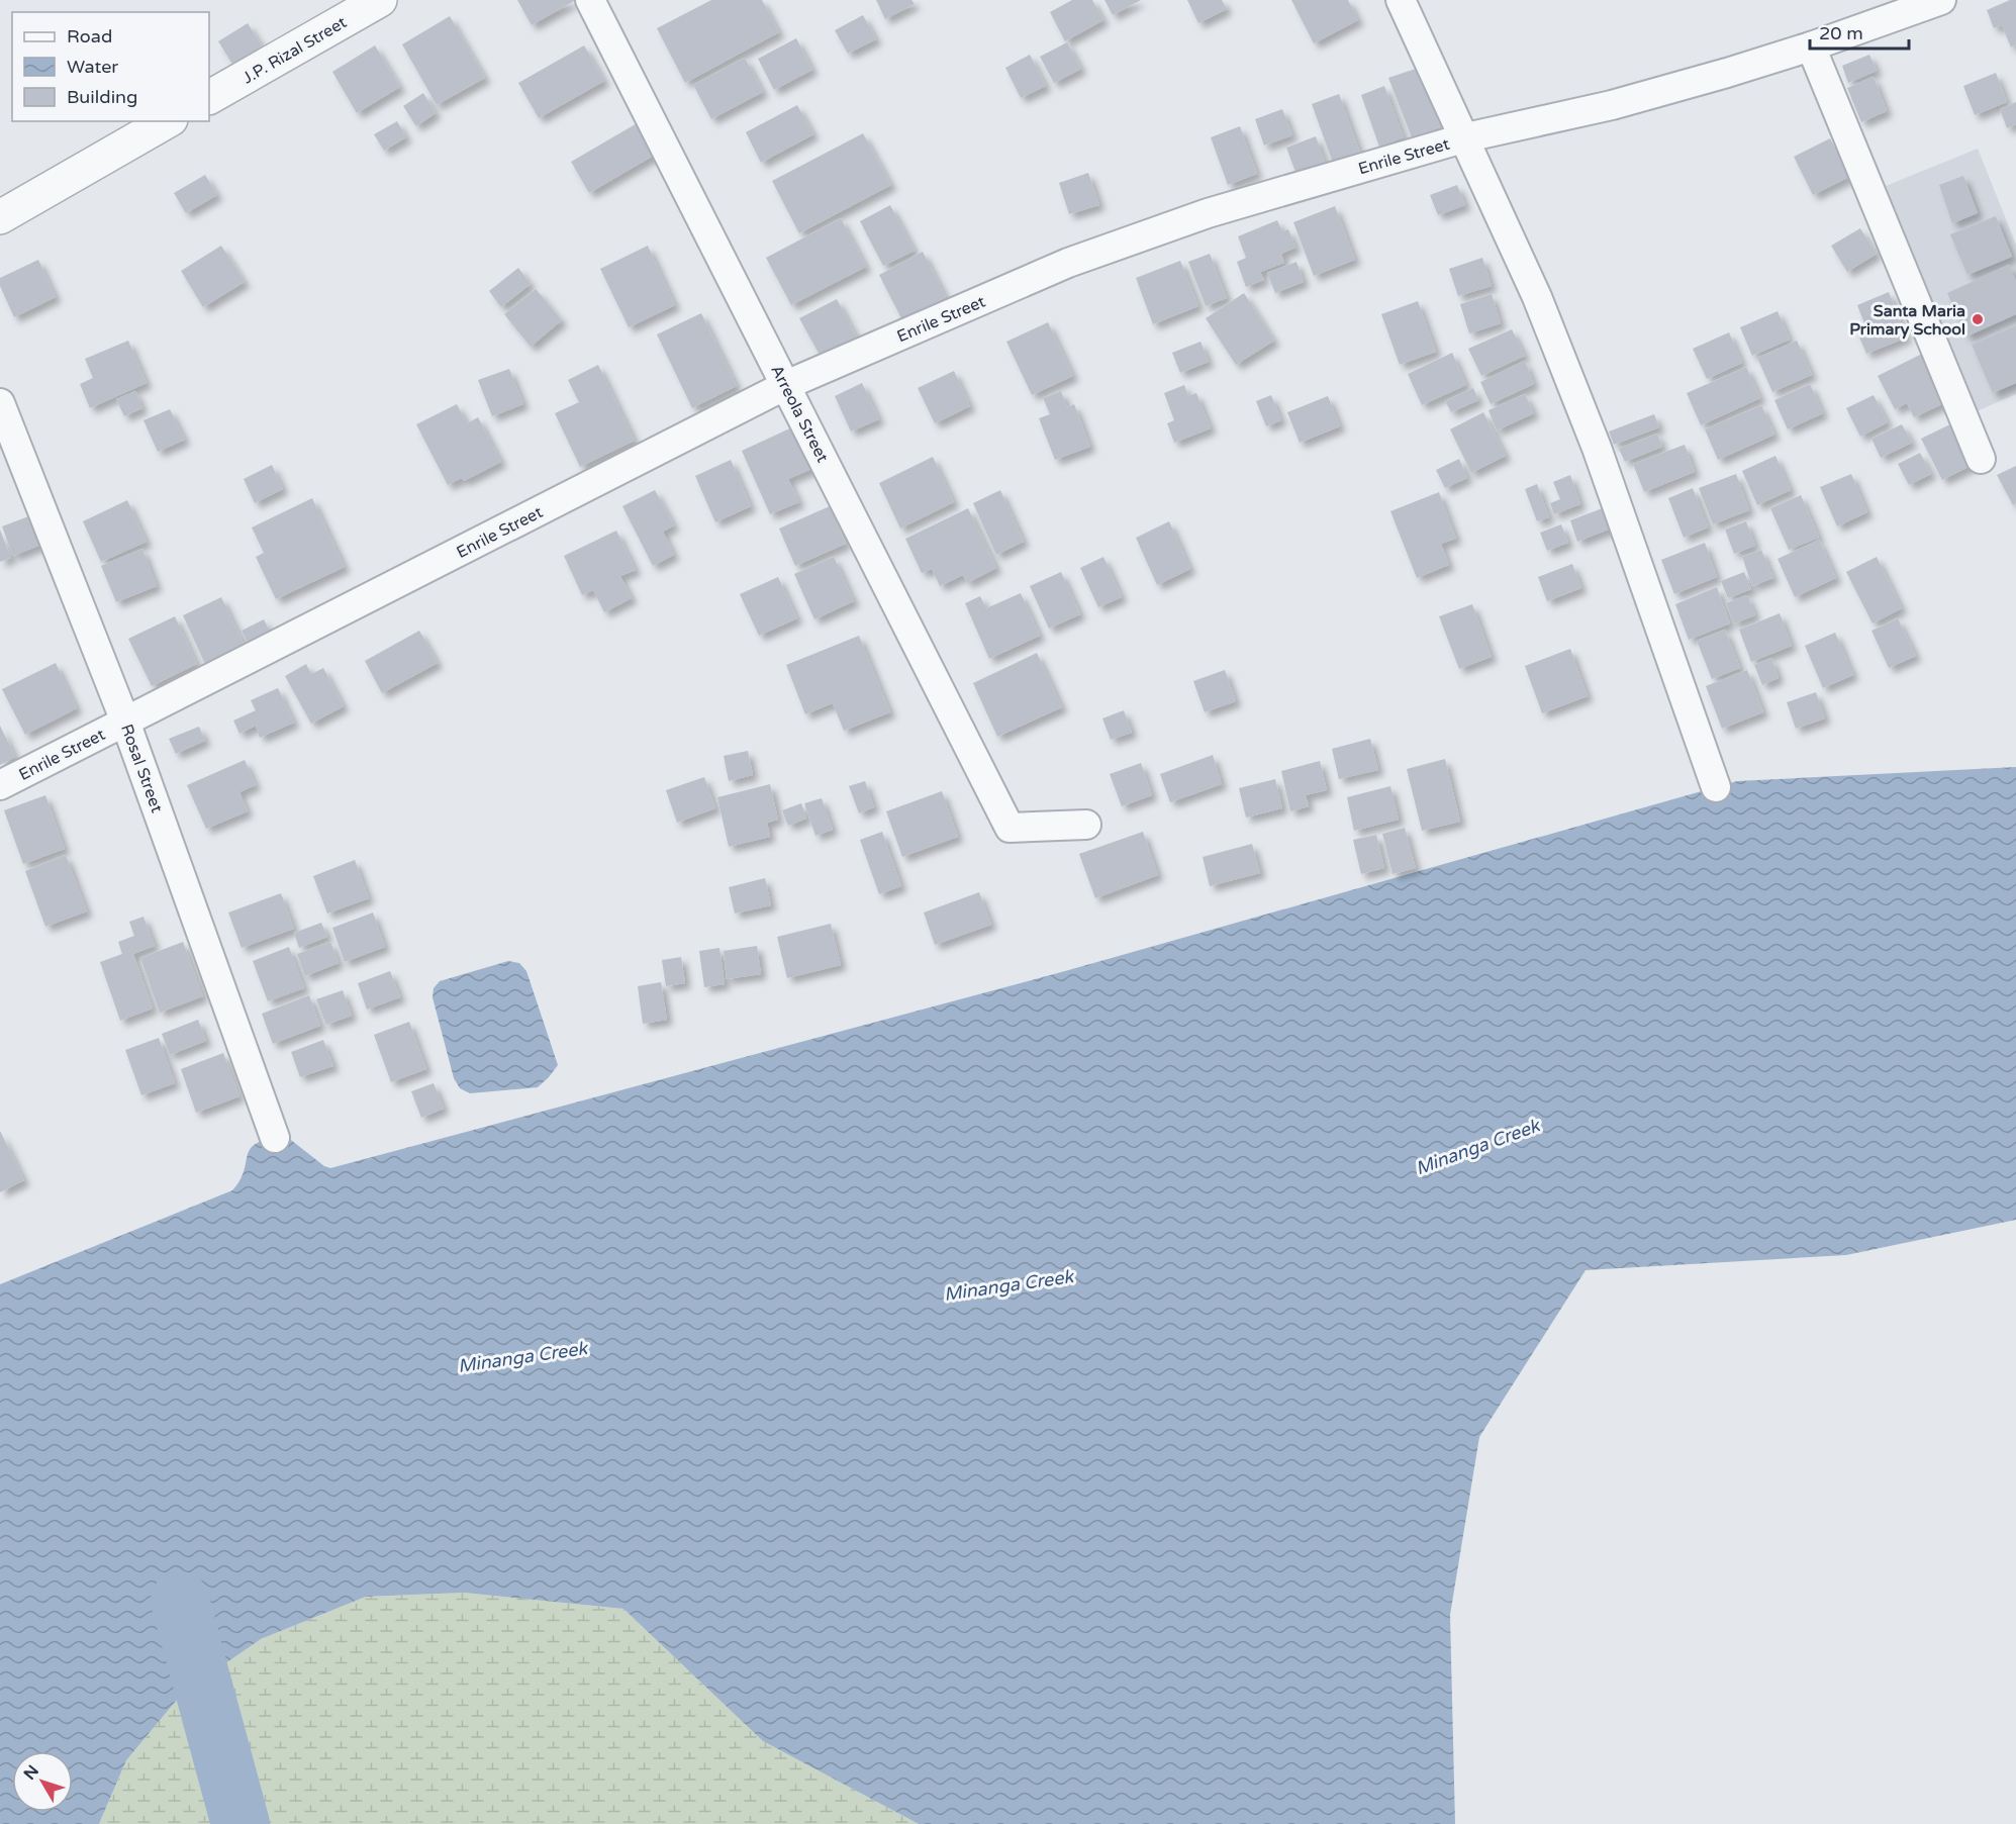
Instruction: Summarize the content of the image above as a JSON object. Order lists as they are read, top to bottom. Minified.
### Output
{"streets":{"street":["J.P. Rizal Street","Enrile Street","Arreola Street","Rosal Street"]},"crossings":[["Enrile Street","Arreola Street"],["Enrile Street","Rosal Street"]],"water":["Minanga Creek"],"places":["Santa Maria Primary School"],"legend":["Road","Water","Building"],"scale_bar":"20 m","north":"top left"}
